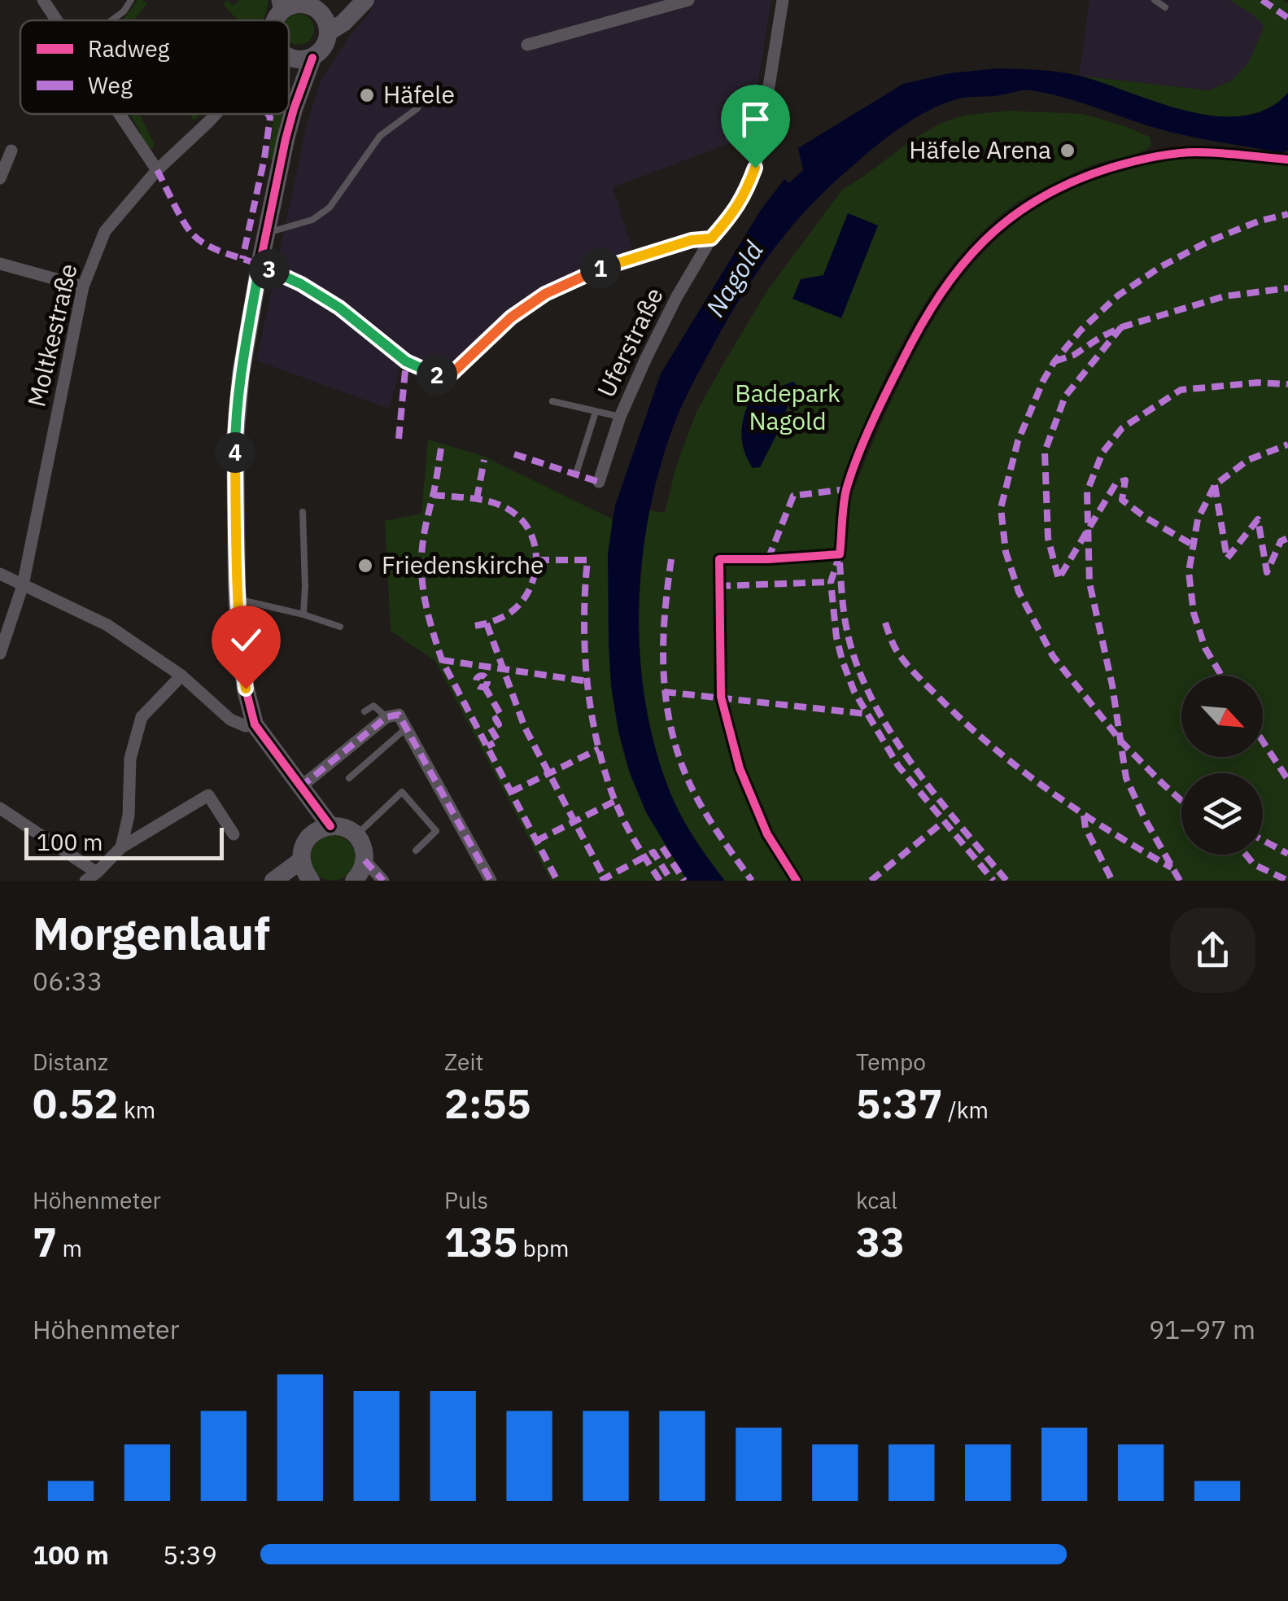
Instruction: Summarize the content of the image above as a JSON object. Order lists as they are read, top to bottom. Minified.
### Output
{"streets":{"street":["Moltkestraße","Uferstraße"]},"water":["Nagold"],"parks":["Badepark Nagold"],"places":["Häfele","Häfele Arena","Friedenskirche"],"legend":["Radweg","Weg"],"scale_bar":"100 m","north":"bottom right","page":{"pins":["1","3","2","4"],"scale":"100 m","heading":["Morgenlauf","06:33"],"stats":[["Distanz","0.52 km"],["Zeit","2:55"],["Tempo","5:37 /km"],["Höhenmeter","7 m"],["Puls","135 bpm"],["kcal","33"]],"chart":["Höhenmeter","91–97 m"],"list":[{"name":"100 m","note":"5:39"}]}}
